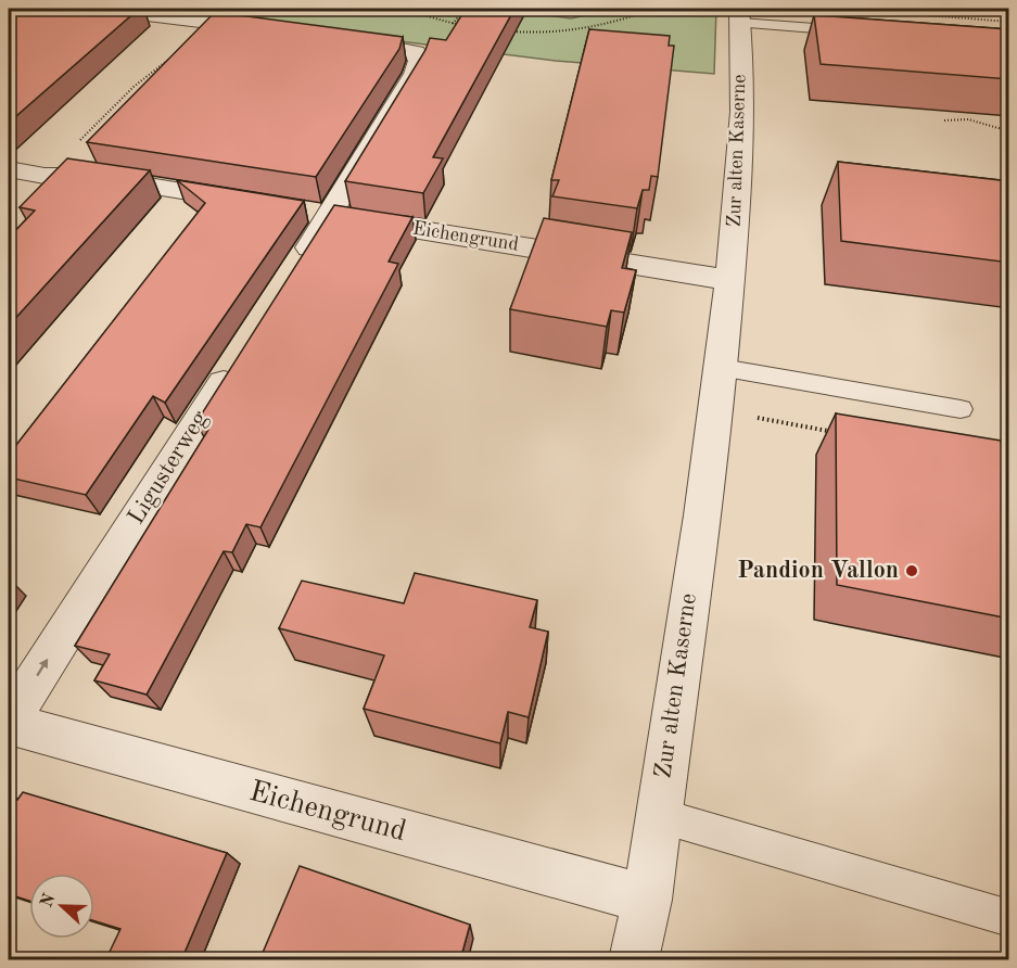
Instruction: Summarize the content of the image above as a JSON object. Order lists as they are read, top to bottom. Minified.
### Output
{"streets":{"street":["Zur alten Kaserne","Eichengrund","Ligusterweg"]},"crossings":[["Zur alten Kaserne","Eichengrund"],["Eichengrund","Ligusterweg"]],"one_way":["Ligusterweg"],"places":["Pandion Vallon"],"north":"left"}
